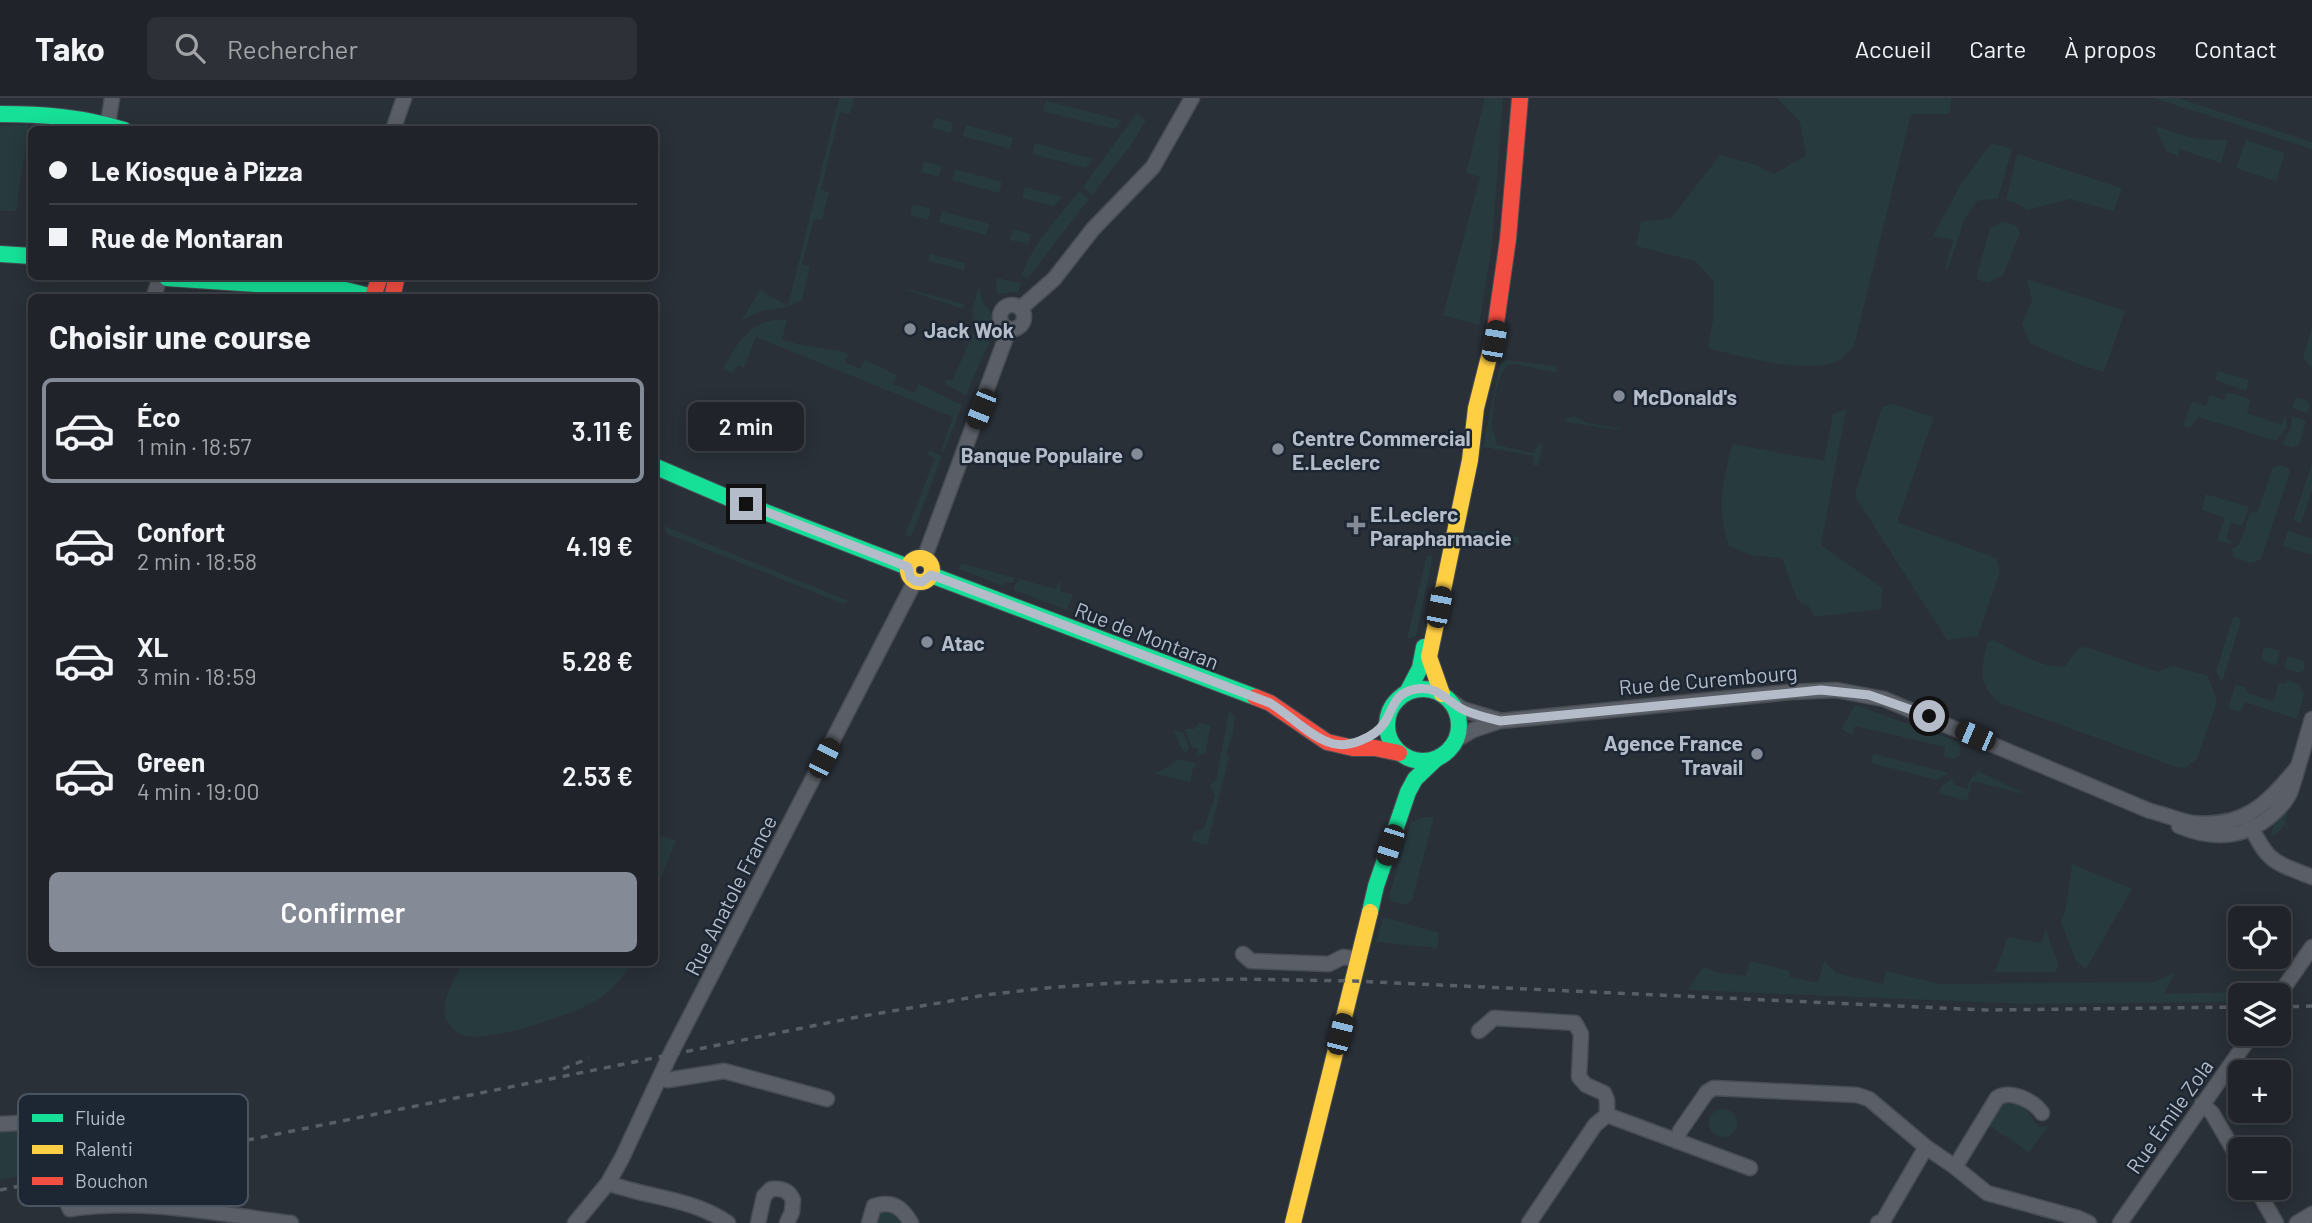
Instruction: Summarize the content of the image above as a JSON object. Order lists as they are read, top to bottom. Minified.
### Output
{"streets":{"main road":["Rue de Montaran"],"street":["Rue de Curembourg","Rue Anatole France","Rue Émile Zola"]},"crossings":[["Rue de Montaran","Rue de Curembourg"],["Rue de Montaran","Rue Anatole France"]],"places":{"other":["Jack Wok","McDonald's","Centre Commercial E.Leclerc","Banque Populaire","Atac","Agence France Travail"],"health":["E.Leclerc Parapharmacie"]},"legend":["Fluide","Ralenti","Bouchon"],"page":{"header":"Tako","search":"Rechercher","nav":["Accueil","Carte","À propos","Contact"],"banner":["Le Kiosque à Pizza","Rue de Montaran"],"heading":"Choisir une course","list":[{"name":"Éco","note":"1 min · 18:57","value":"3.11 €"},{"name":"Confort","note":"2 min · 18:58","value":"4.19 €"},{"name":"XL","note":"3 min · 18:59","value":"5.28 €"},{"name":"Green","note":"4 min · 19:00","value":"2.53 €"}],"bubble":"2 min","buttons":"Confirmer","map_buttons":["+","−"]}}
